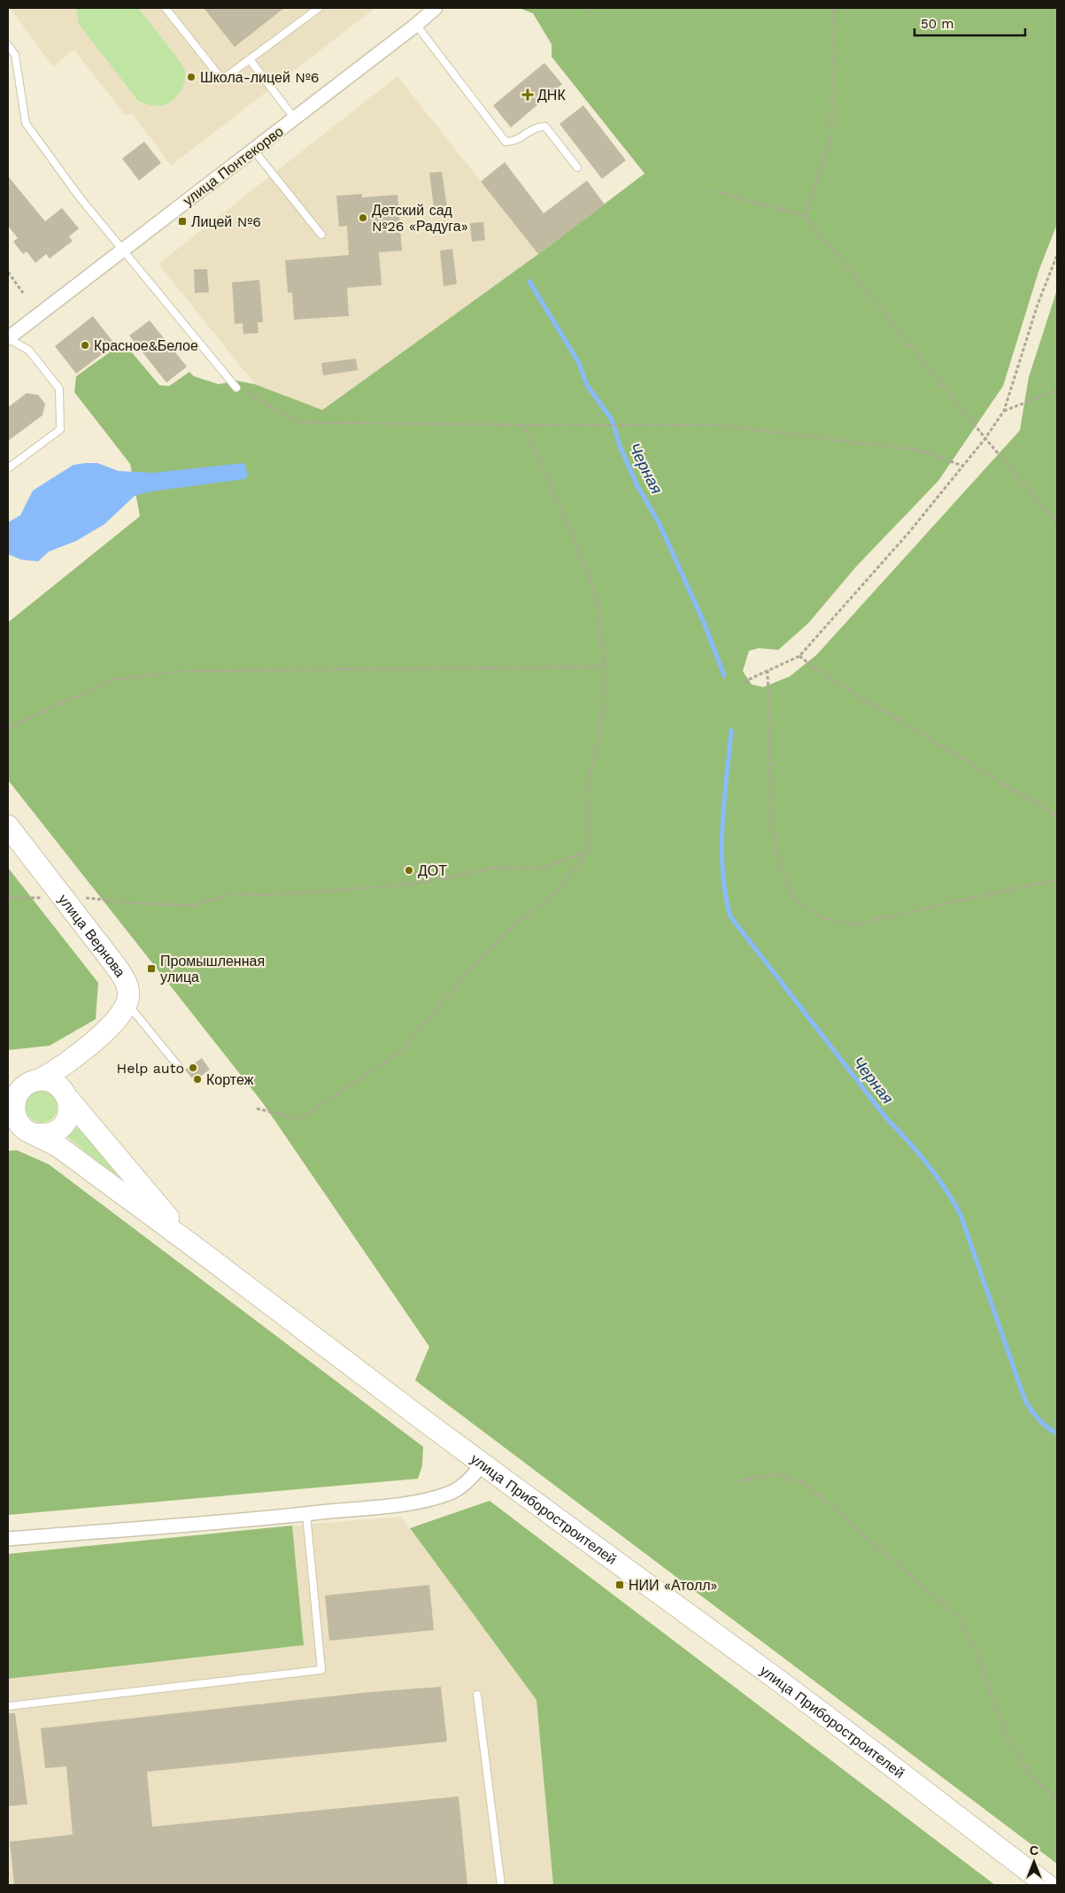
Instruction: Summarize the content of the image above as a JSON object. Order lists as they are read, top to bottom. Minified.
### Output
{"streets":{"main road":["улица Вернова","улица Приборостроителей"],"street":["улица Понтекорво"]},"water":["Черная"],"places":{"other":["Школа-лицей №6","Детский сад №26 «Радуга»","Красное&Белое","ДОТ","Help auto","Кортеж"],"health":["ДНК"],"transit":["Лицей №6","Промышленная улица","НИИ «Атолл»"]},"scale_bar":"50 m","north":"top"}
